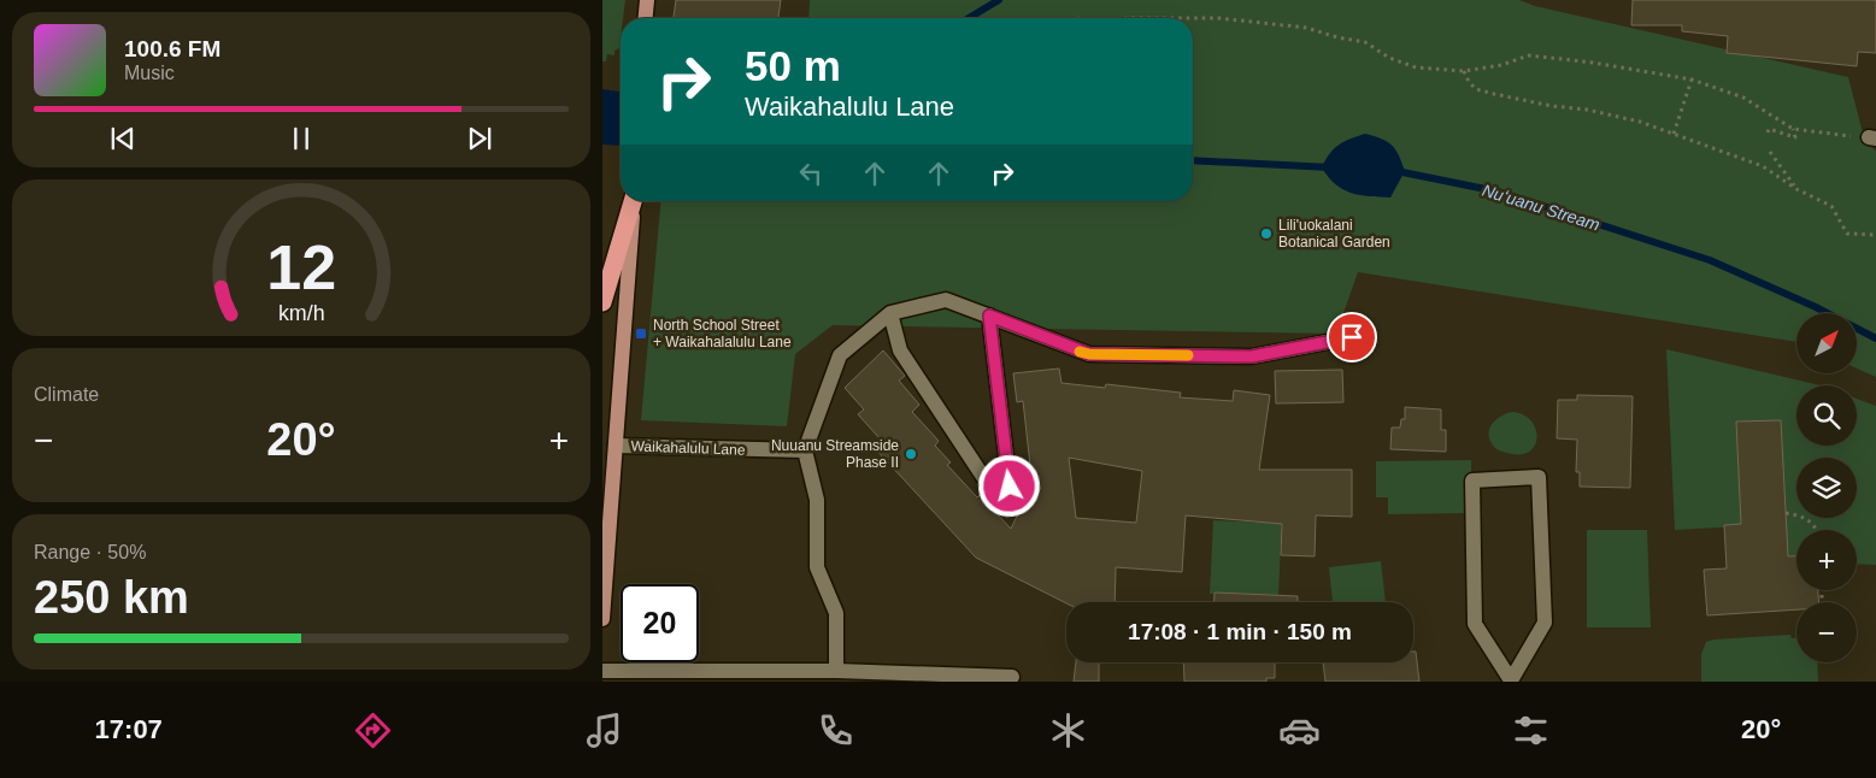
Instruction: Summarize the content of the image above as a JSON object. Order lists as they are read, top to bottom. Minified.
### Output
{"streets":{"street":["Waikahalulu Lane"]},"water":["Nuʻuanu Stream"],"places":{"other":["Lili'uokalani Botanical Garden","Nuuanu Streamside Phase II"],"transit":["North School Street + Waikahalalulu Lane"]},"north":"top right","page":{"turn":["50 m","Waikahalulu Lane"],"song":["100.6 FM","Music"],"map_buttons":["+","−"],"tile":["Climate",["Range · 50%","250 km"]],"heat":["−","20°","+"],"limit":"20","trip":"17:08 · 1 min · 150 m","tabs":["17:07","20°"],"gauge":["12","km/h"]}}
